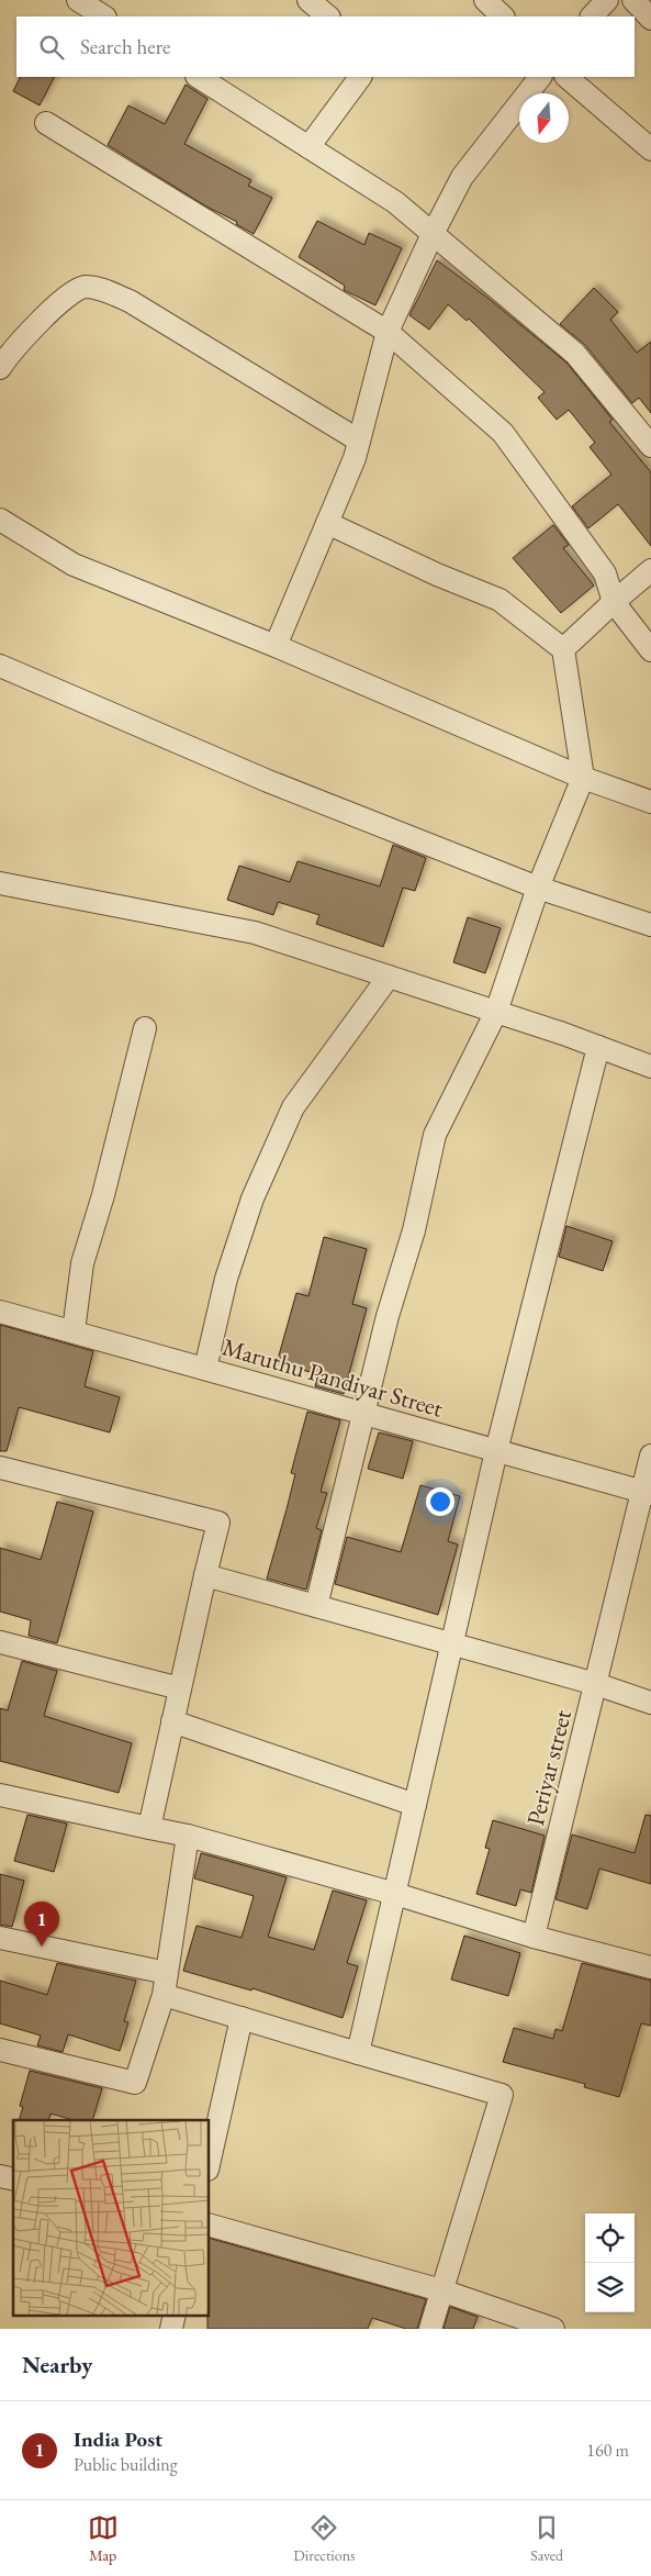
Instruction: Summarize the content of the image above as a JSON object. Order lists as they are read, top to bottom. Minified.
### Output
{"streets":{"street":["Maruthu Pandiyar Street","Periyar street"]},"crossings":[["Maruthu Pandiyar Street","Periyar street"]],"north":"bottom","page":{"search":"Search here","pins":"1","heading":"Nearby","list":[{"mark":"1","name":"India Post","note":"Public building","value":"160 m"}],"nav":["Map","Directions","Saved"]}}
